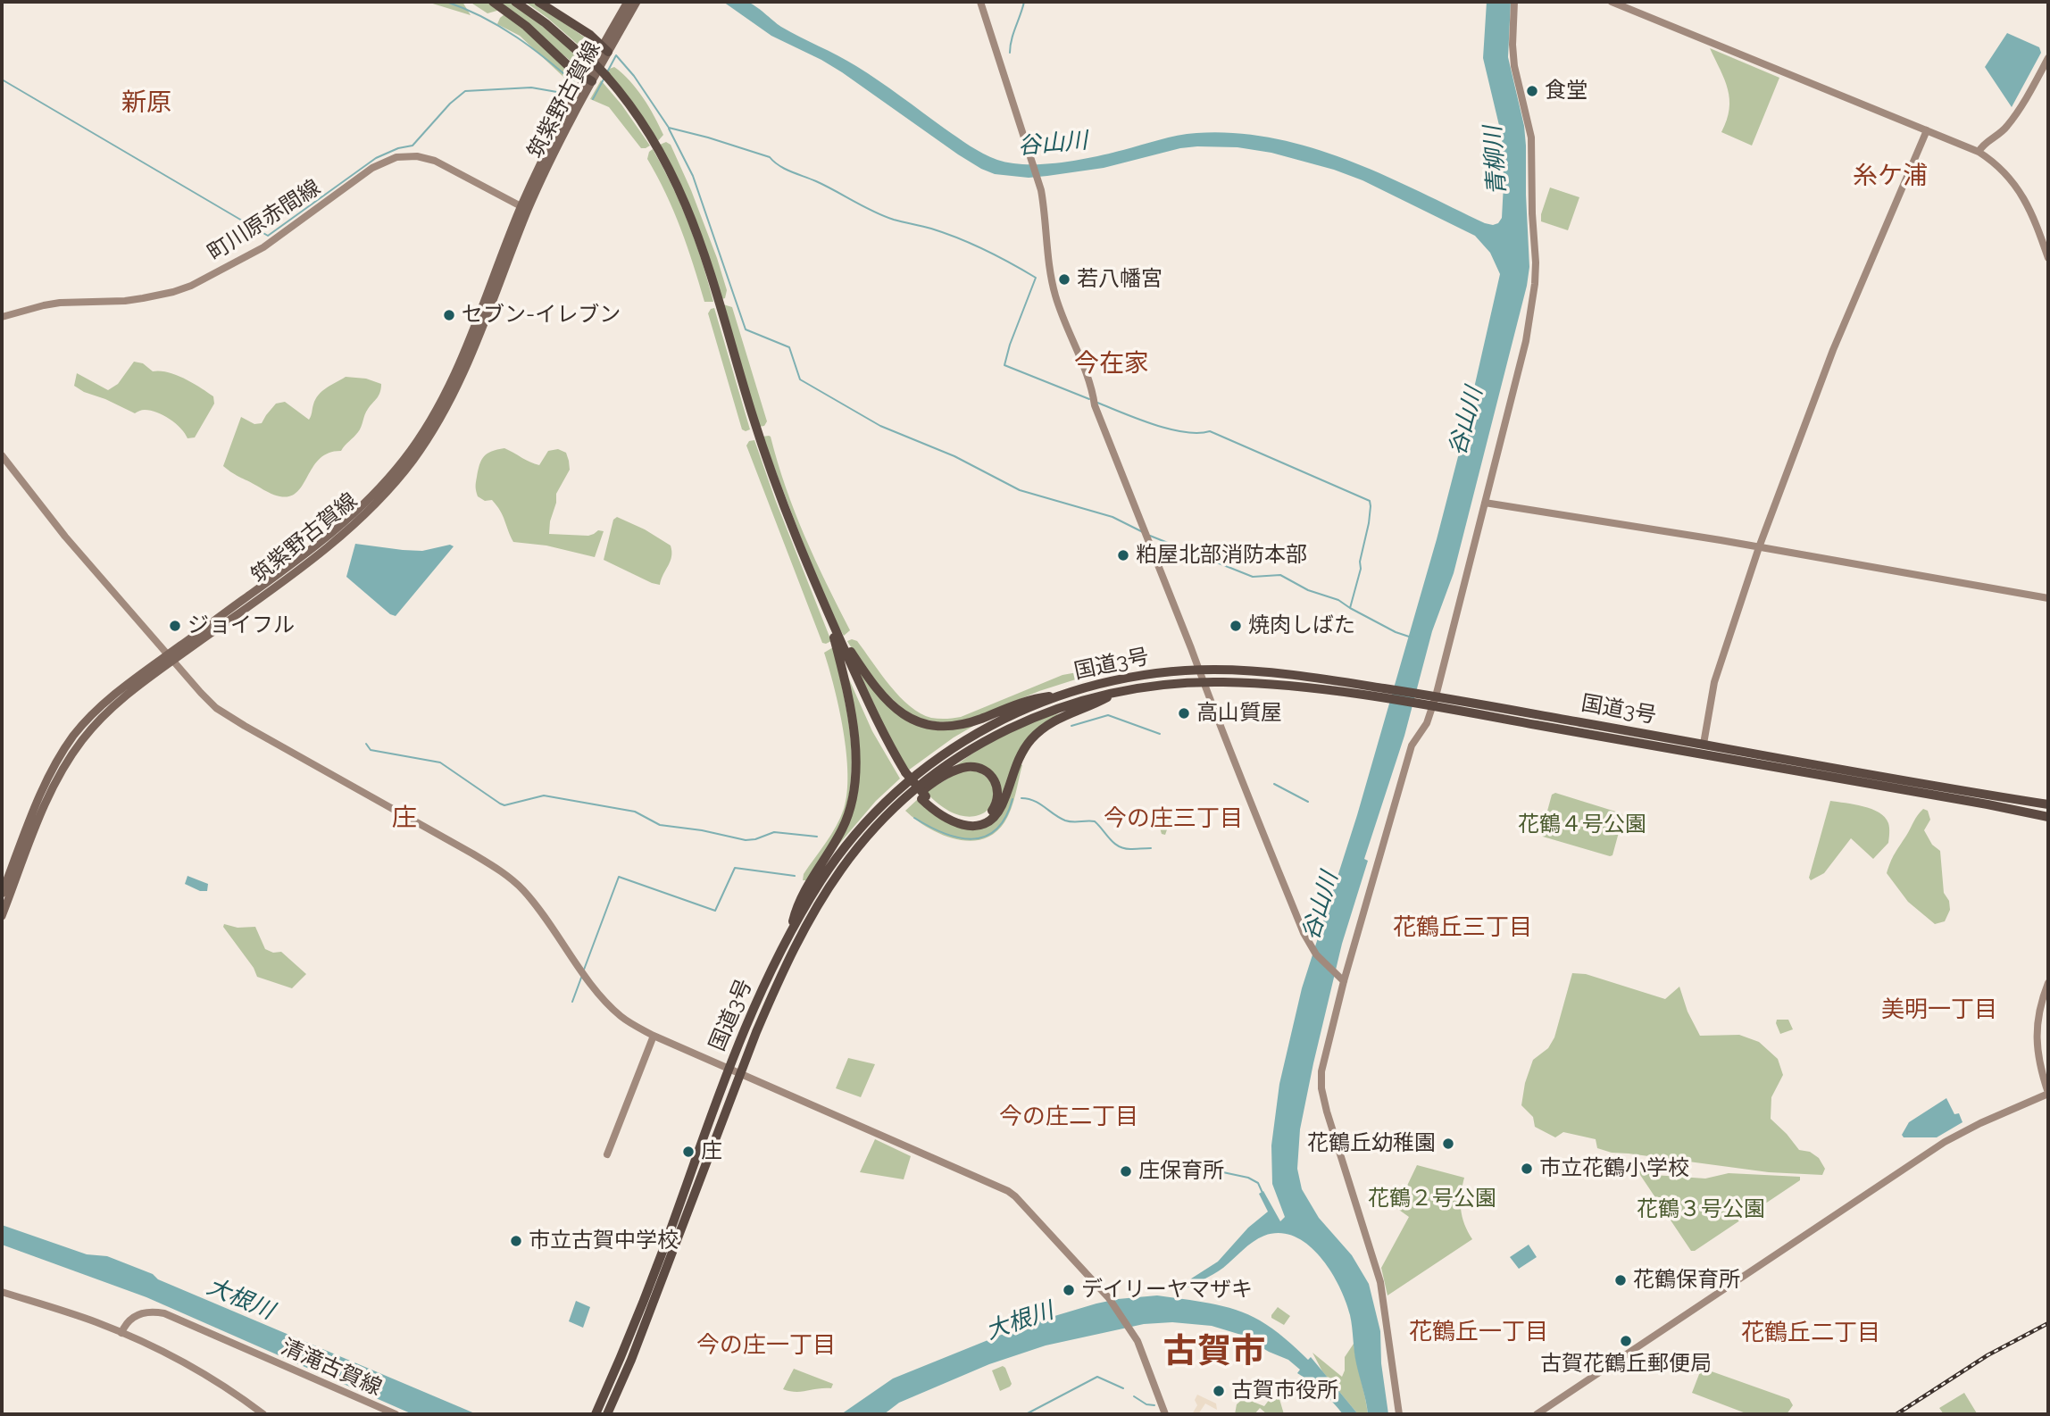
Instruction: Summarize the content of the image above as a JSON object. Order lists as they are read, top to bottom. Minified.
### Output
{"streets":{"highway":["国道3号"],"main road":["筑紫野古賀線"],"street":["町川原赤間線","清滝古賀線"]},"crossings":[["筑紫野古賀線","町川原赤間線"]],"districts":["新原","糸ケ浦","今在家","庄","今の庄三丁目","花鶴丘三丁目","美明一丁目","今の庄二丁目","花鶴丘一丁目","花鶴丘二丁目","今の庄一丁目","古賀市"],"water":["谷山川","青柳川","大根川"],"parks":["花鶴４号公園","花鶴２号公園","花鶴３号公園"],"places":["食堂","若八幡宮","セブン-イレブン","粕屋北部消防本部","ジョイフル","焼肉しばた","高山質屋","花鶴丘幼稚園","庄","市立花鶴小学校","庄保育所","市立古賀中学校","花鶴保育所","デイリーヤマザキ","古賀花鶴丘郵便局","古賀市役所"]}
